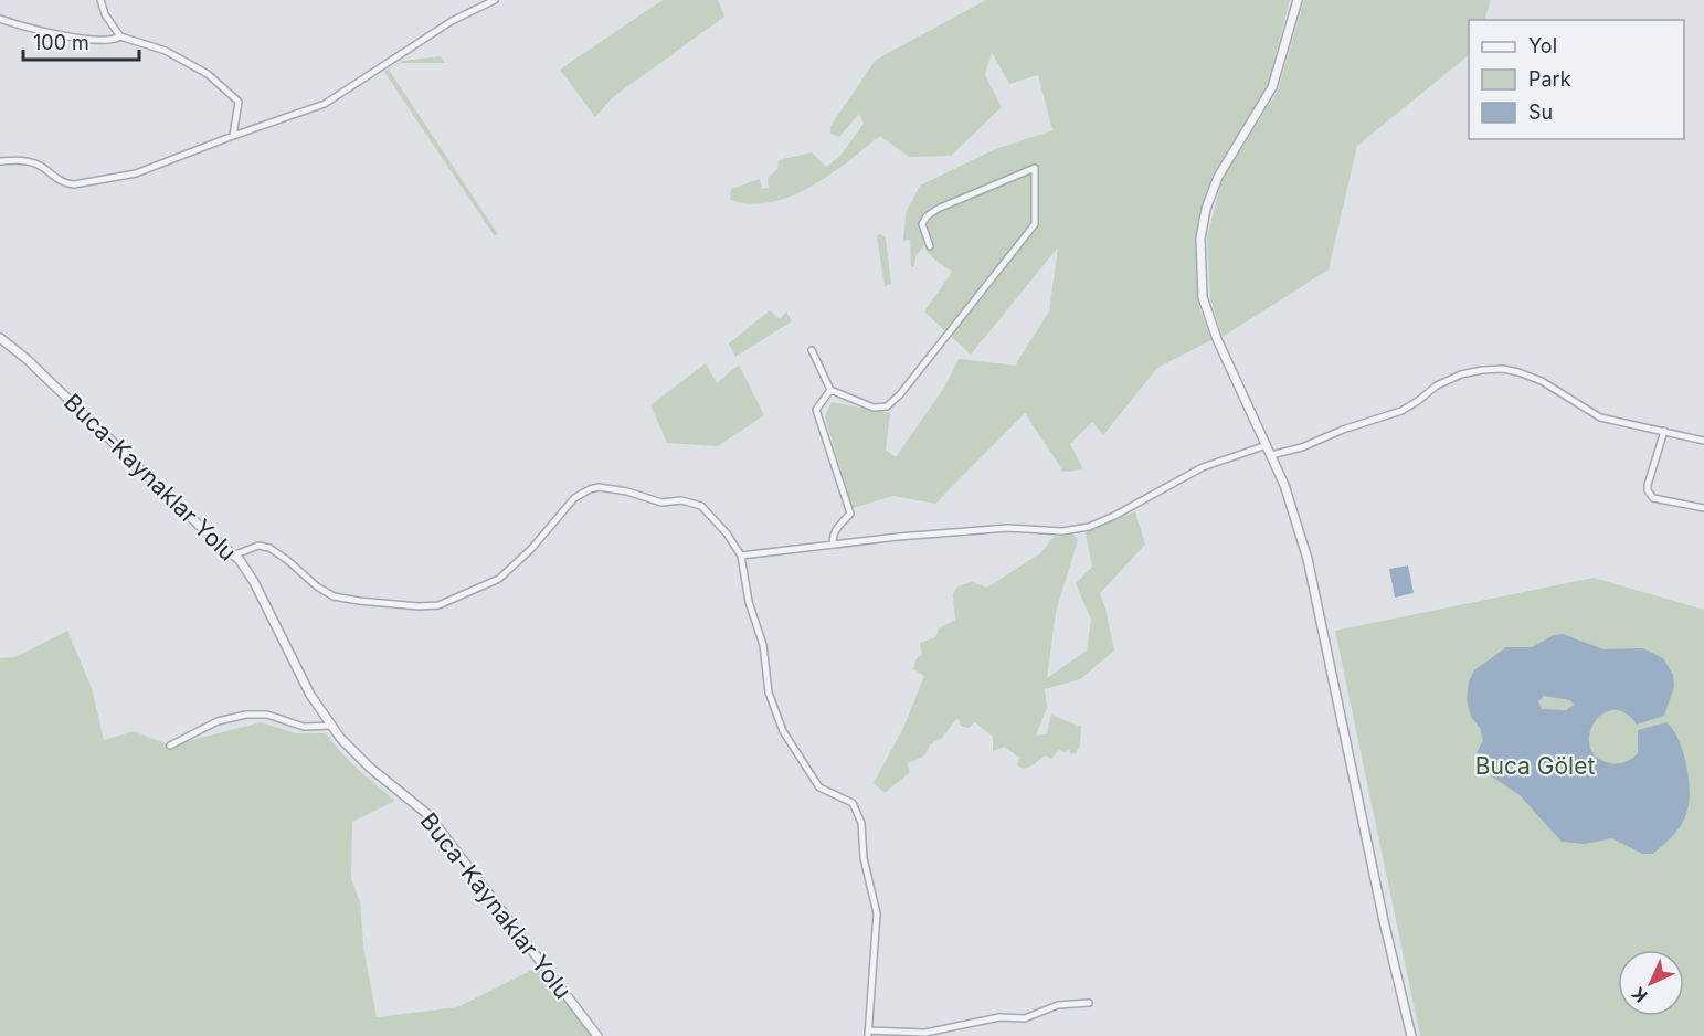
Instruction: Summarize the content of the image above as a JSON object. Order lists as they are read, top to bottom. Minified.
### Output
{"streets":{"street":["Buca-Kaynaklar Yolu"]},"parks":["Buca Gölet"],"legend":["Yol","Park","Su"],"scale_bar":"100 m","north":"bottom left"}
